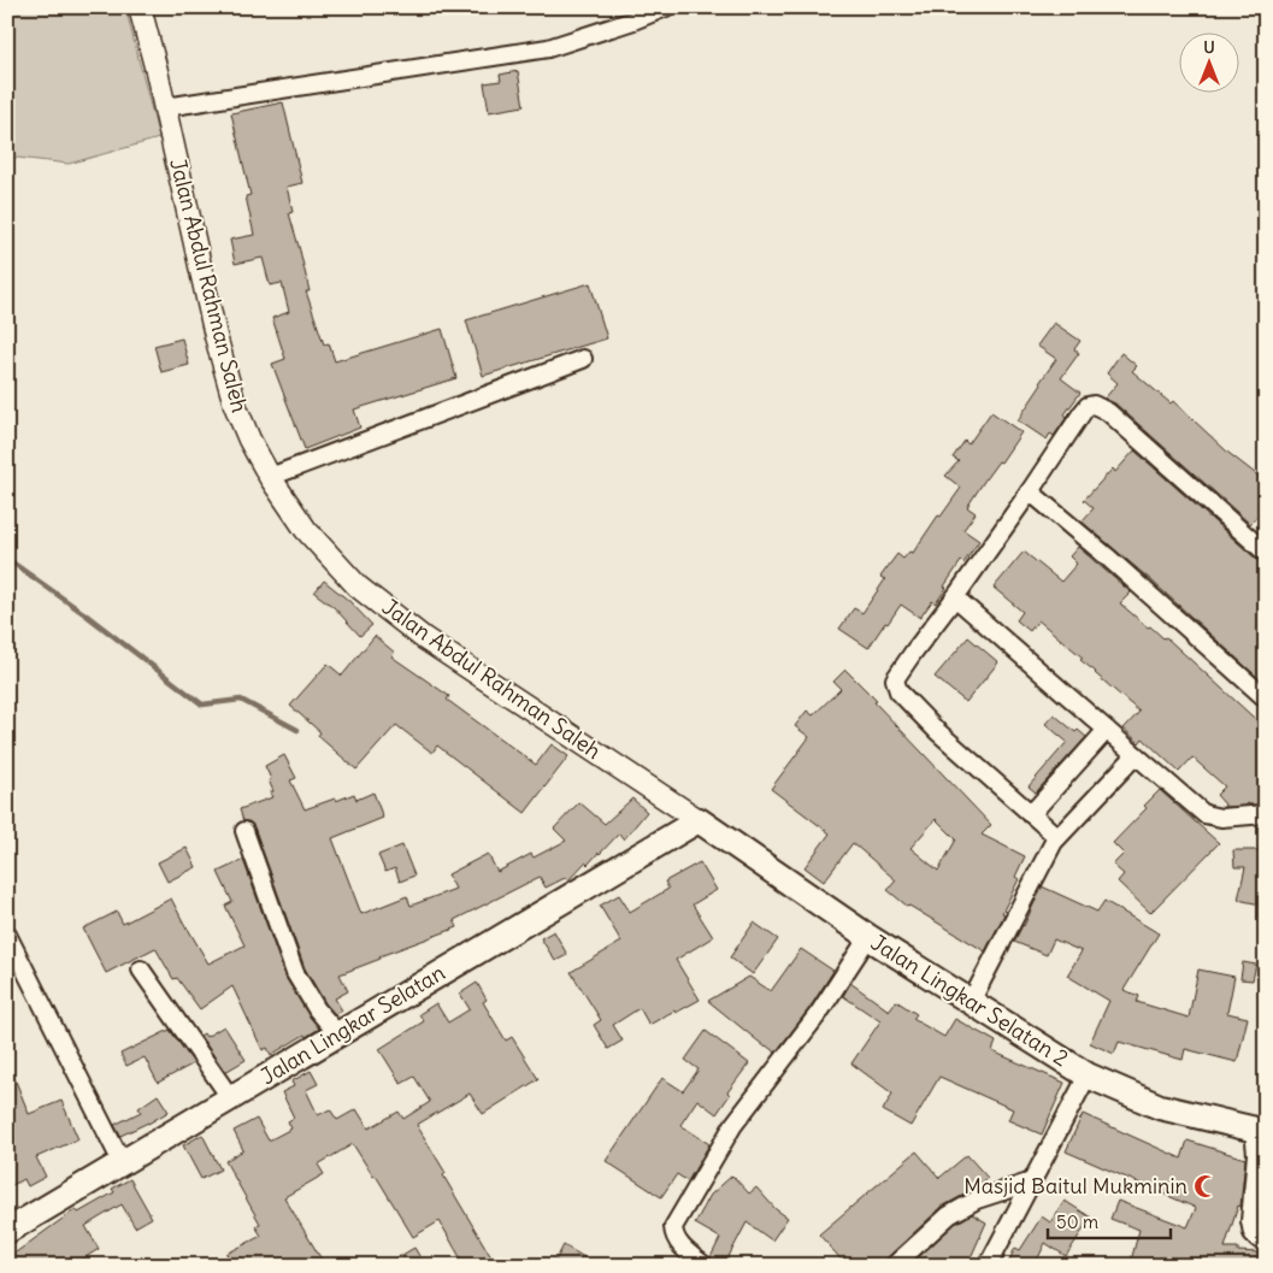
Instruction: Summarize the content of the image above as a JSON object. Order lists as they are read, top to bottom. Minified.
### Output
{"streets":{"highway":["Jalan Lingkar Selatan 2","Jalan Lingkar Selatan"],"main road":["Jalan Abdul Rahman Saleh"]},"crossings":[["Jalan Abdul Rahman Saleh","Jalan Lingkar Selatan 2"],["Jalan Abdul Rahman Saleh","Jalan Lingkar Selatan"],["Jalan Lingkar Selatan 2","Jalan Lingkar Selatan"]],"places":{"mosque":["Masjid Baitul Mukminin"]},"scale_bar":"50 m","north":"top"}
